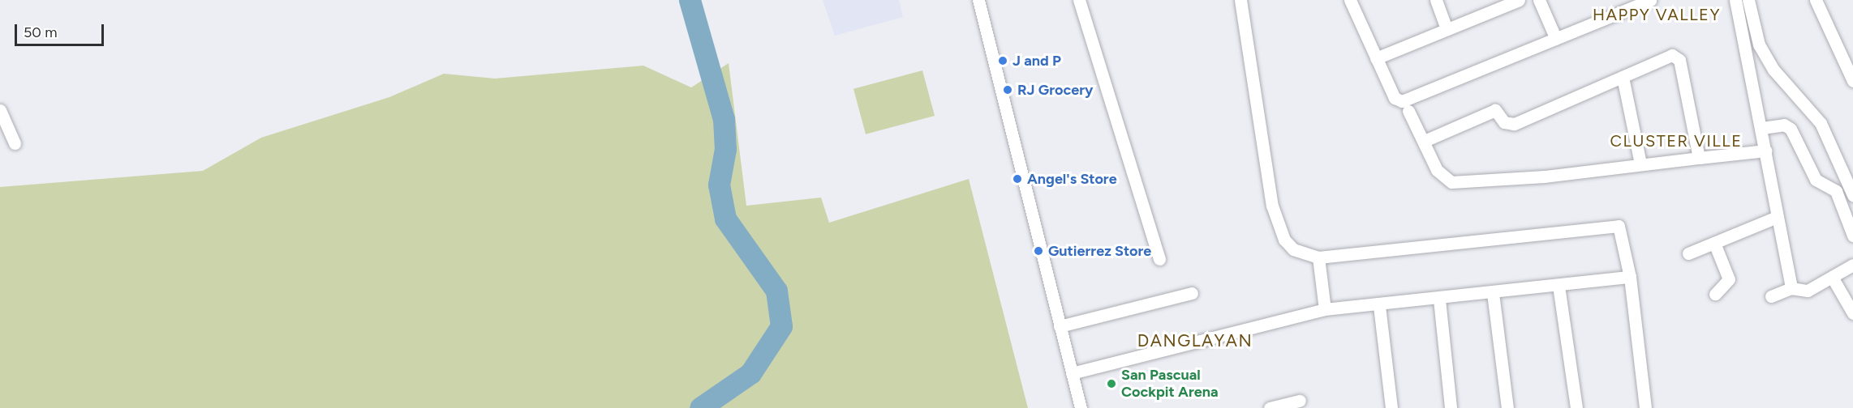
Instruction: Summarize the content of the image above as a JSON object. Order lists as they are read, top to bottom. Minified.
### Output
{"districts":["HAPPY VALLEY","CLUSTER VILLE","DANGLAYAN"],"places":["J and P","RJ Grocery","Angel's Store","Gutierrez Store","San Pascual Cockpit Arena"],"scale_bar":"50 m"}
